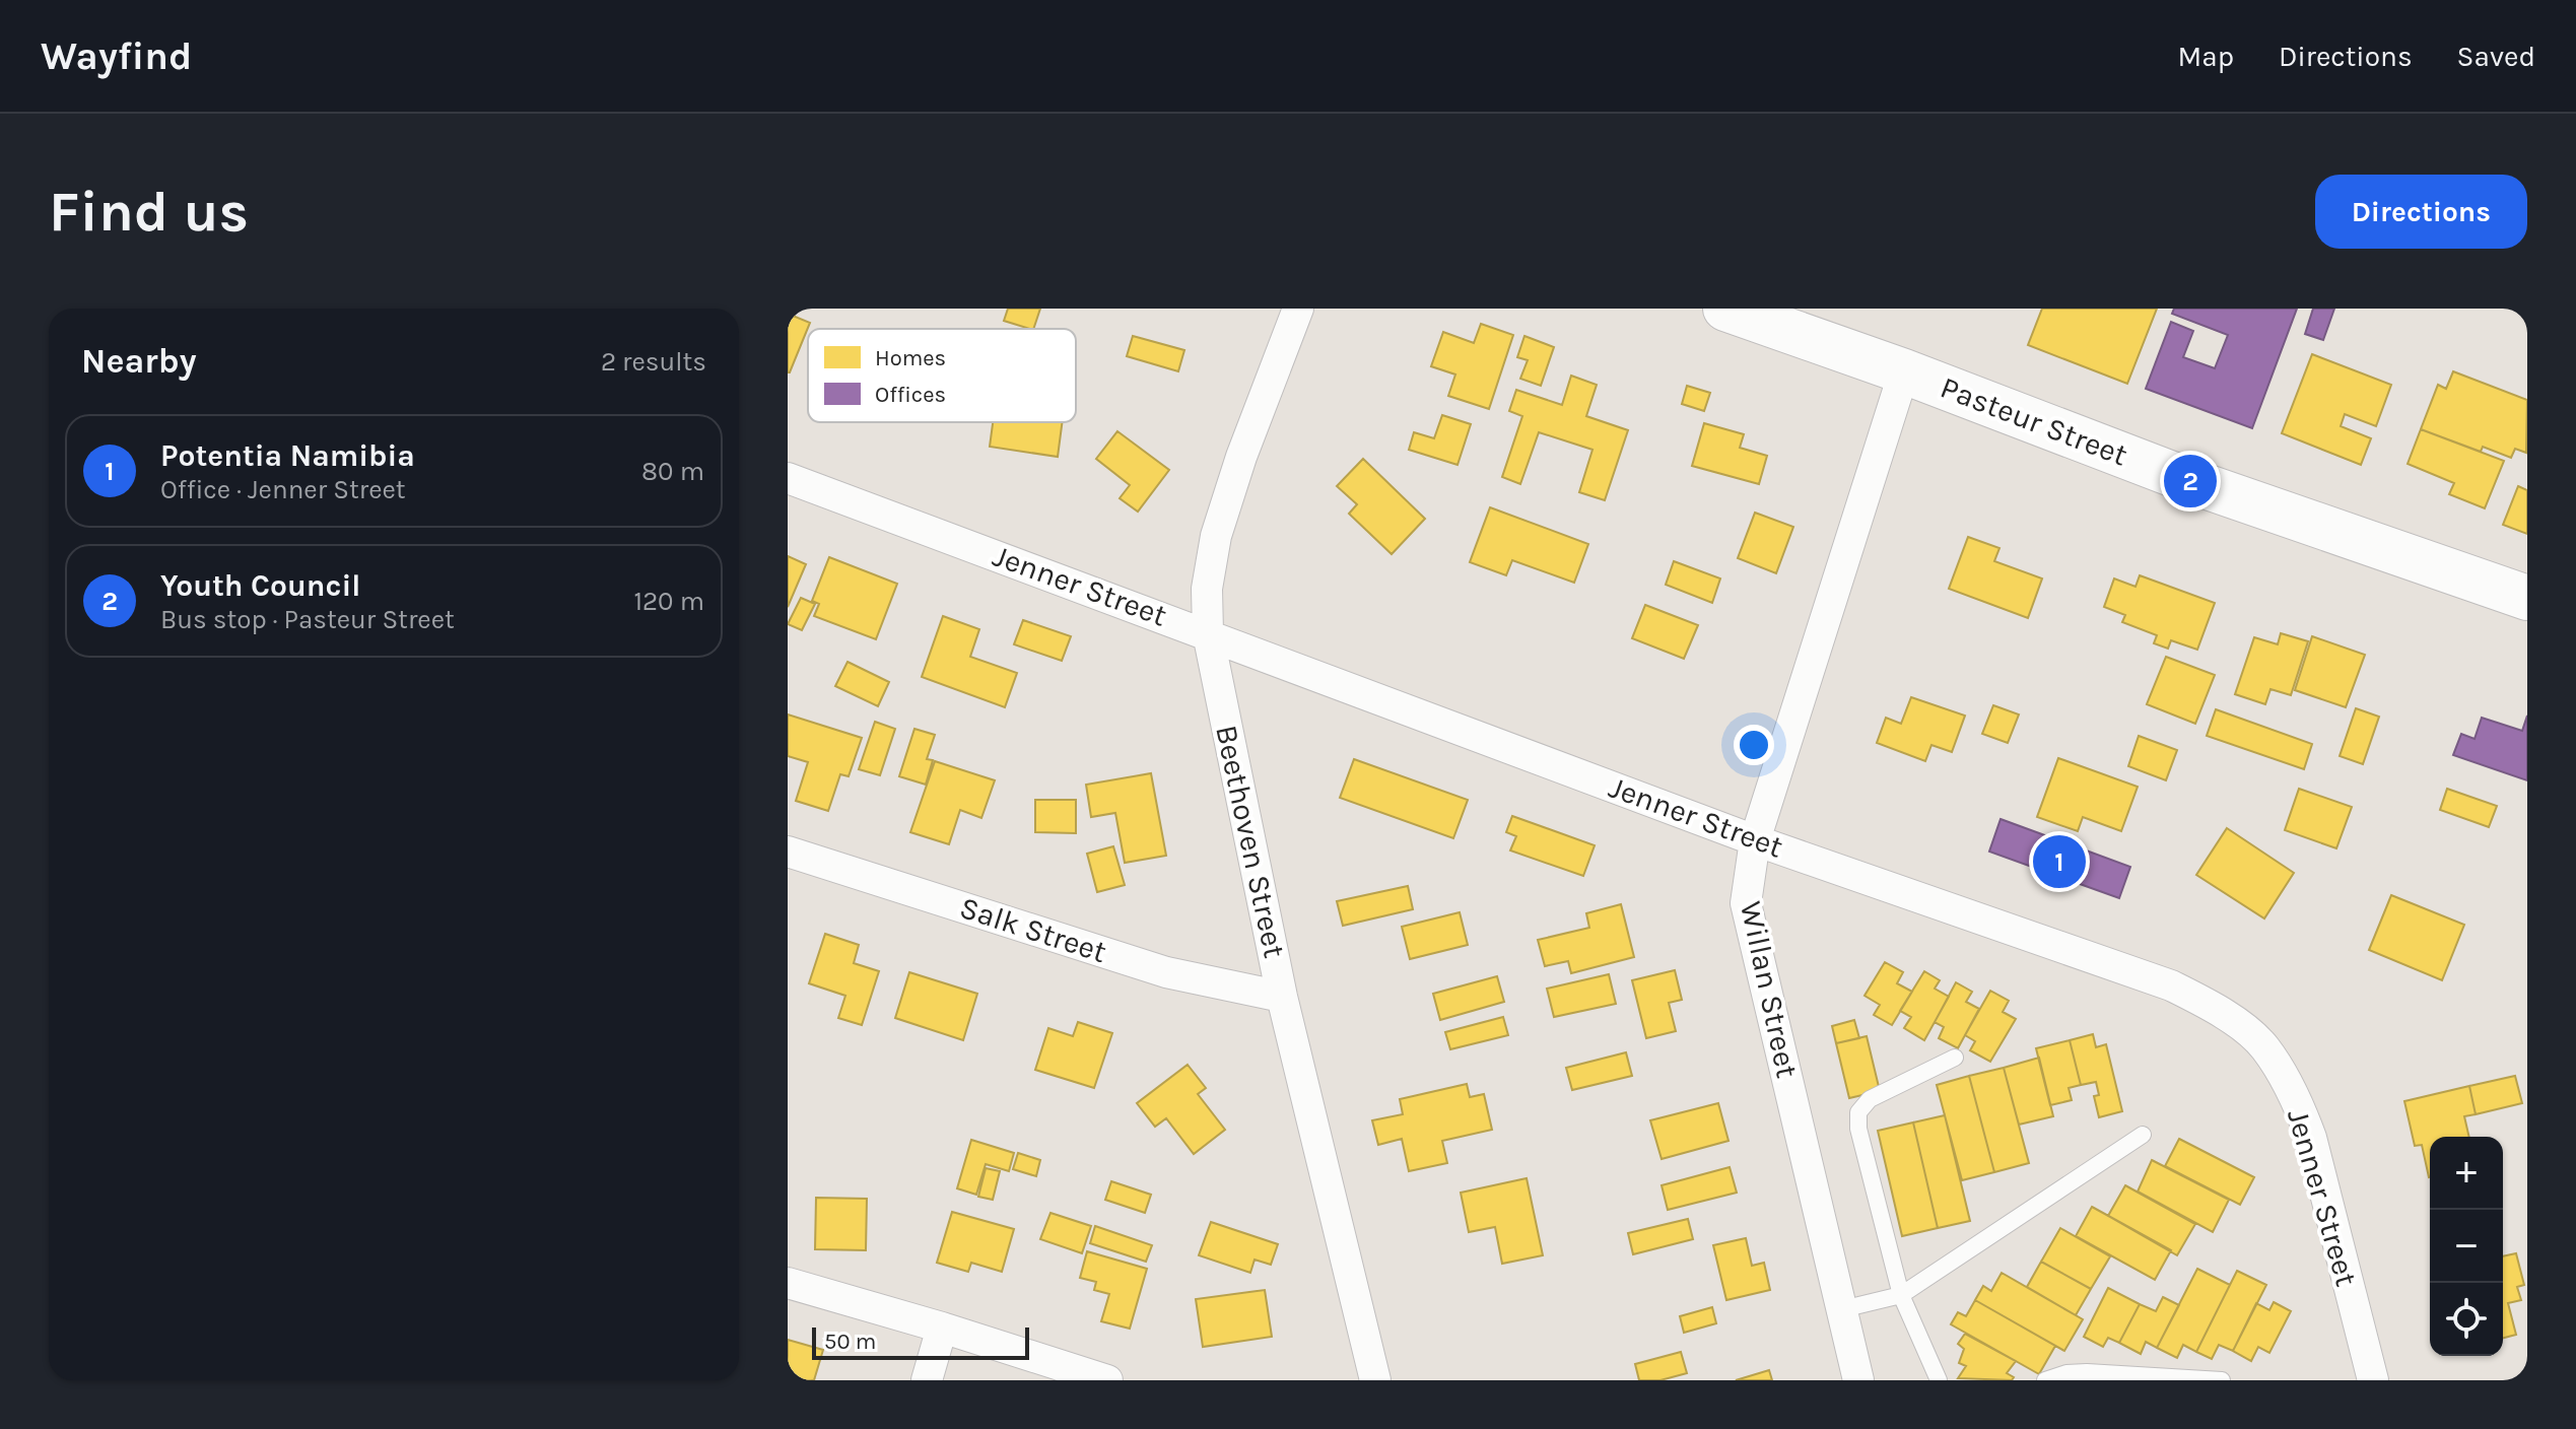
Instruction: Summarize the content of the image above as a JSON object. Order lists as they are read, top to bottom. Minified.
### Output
{"streets":{"main road":["Pasteur Street"],"street":["Jenner Street","Beethoven Street","Salk Street","Willan Street"]},"crossings":[["Pasteur Street","Willan Street"],["Jenner Street","Beethoven Street"],["Jenner Street","Willan Street"],["Beethoven Street","Salk Street"]],"legend":["Homes","Offices"],"scale_bar":"50 m","page":{"header":"Wayfind","nav":["Map","Directions","Saved"],"buttons":"Directions","title":"Find us","heading":["Nearby","2 results"],"list":[{"mark":"1","name":"Potentia Namibia","note":"Office · Jenner Street","value":"80 m"},{"mark":"2","name":"Youth Council","note":"Bus stop · Pasteur Street","value":"120 m"}],"pins":["2","1"],"map_buttons":["+","−"],"scale":"50 m"}}
